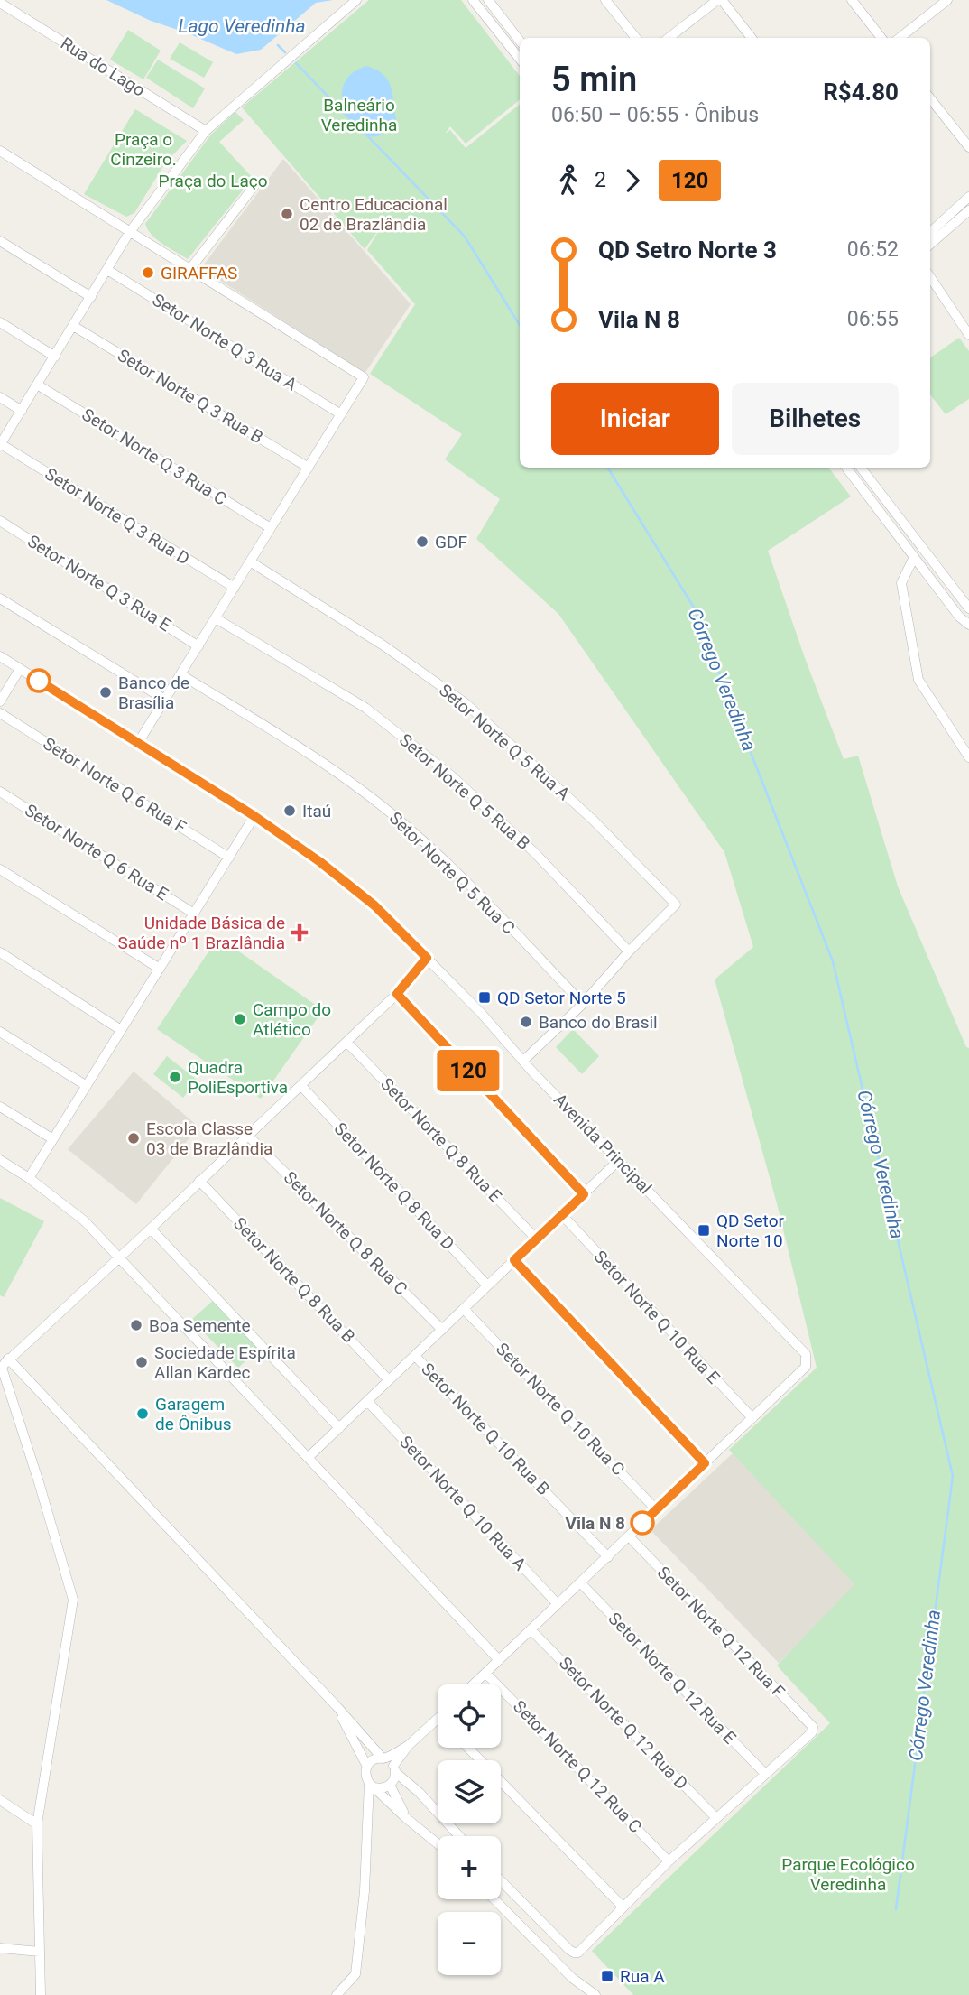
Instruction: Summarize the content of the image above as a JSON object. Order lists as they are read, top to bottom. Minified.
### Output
{"streets":{"street":["Rua do Lago","Setor Norte Q 3 Rua A","Setor Norte Q 3 Rua B","Setor Norte Q 3 Rua C","Setor Norte Q 3 Rua D","Setor Norte Q 3 Rua E","Setor Norte Q 5 Rua A","Setor Norte Q 6 Rua F","Setor Norte Q 5 Rua B","Setor Norte Q 6 Rua E","Setor Norte Q 5 Rua C","Setor Norte Q 8 Rua E","Avenida Principal","Setor Norte Q 8 Rua D","Setor Norte Q 8 Rua C","Setor Norte Q 8 Rua B","Setor Norte Q 10 Rua E","Setor Norte Q 10 Rua C","Setor Norte Q 10 Rua B","Setor Norte Q 10 Rua A","Setor Norte Q 12 Rua F","Setor Norte Q 12 Rua E","Setor Norte Q 12 Rua D","Setor Norte Q 12 Rua C"]},"crossings":[["Setor Norte Q 5 Rua A","Setor Norte Q 5 Rua B"],["Avenida Principal","Setor Norte Q 10 Rua E"],["Avenida Principal","Setor Norte Q 10 Rua C"],["Avenida Principal","Setor Norte Q 10 Rua B"],["Avenida Principal","Setor Norte Q 10 Rua A"],["Avenida Principal","Setor Norte Q 12 Rua F"],["Avenida Principal","Setor Norte Q 12 Rua E"],["Avenida Principal","Setor Norte Q 12 Rua D"],["Avenida Principal","Setor Norte Q 12 Rua C"],["Setor Norte Q 12 Rua F","Setor Norte Q 12 Rua E"]],"water":["Lago Veredinha","Córrego Veredinha"],"parks":["Balneário Veredinha","Praça o Cinzeiro.","Praça do Laço","Parque Ecológico Veredinha"],"places":{"other":["Centro Educacional 02 de Brazlândia","GIRAFFAS","GDF","Banco de Brasília","Itaú","Campo do Atlético","Banco do Brasil","Quadra PoliEsportiva","Escola Classe 03 de Brazlândia","Boa Semente","Sociedade Espírita Allan Kardec","Garagem de Ônibus","Vila N 8"],"health":["Unidade Básica de Saúde nº 1 Brazlândia"],"transit":["QD Setor Norte 5","QD Setor Norte 10","Rua A"]},"lines":["bus line 120"],"page":{"on_map":"120","heading":["5 min","06:50 – 06:55 · Ônibus","R$4.80"],"legs":["2","120"],"list":[{"name":"QD Setro Norte 3","value":"06:52"},{"name":"Vila N 8","value":"06:55"}],"buttons":["Iniciar","Bilhetes"],"map_buttons":["+","−"]}}
